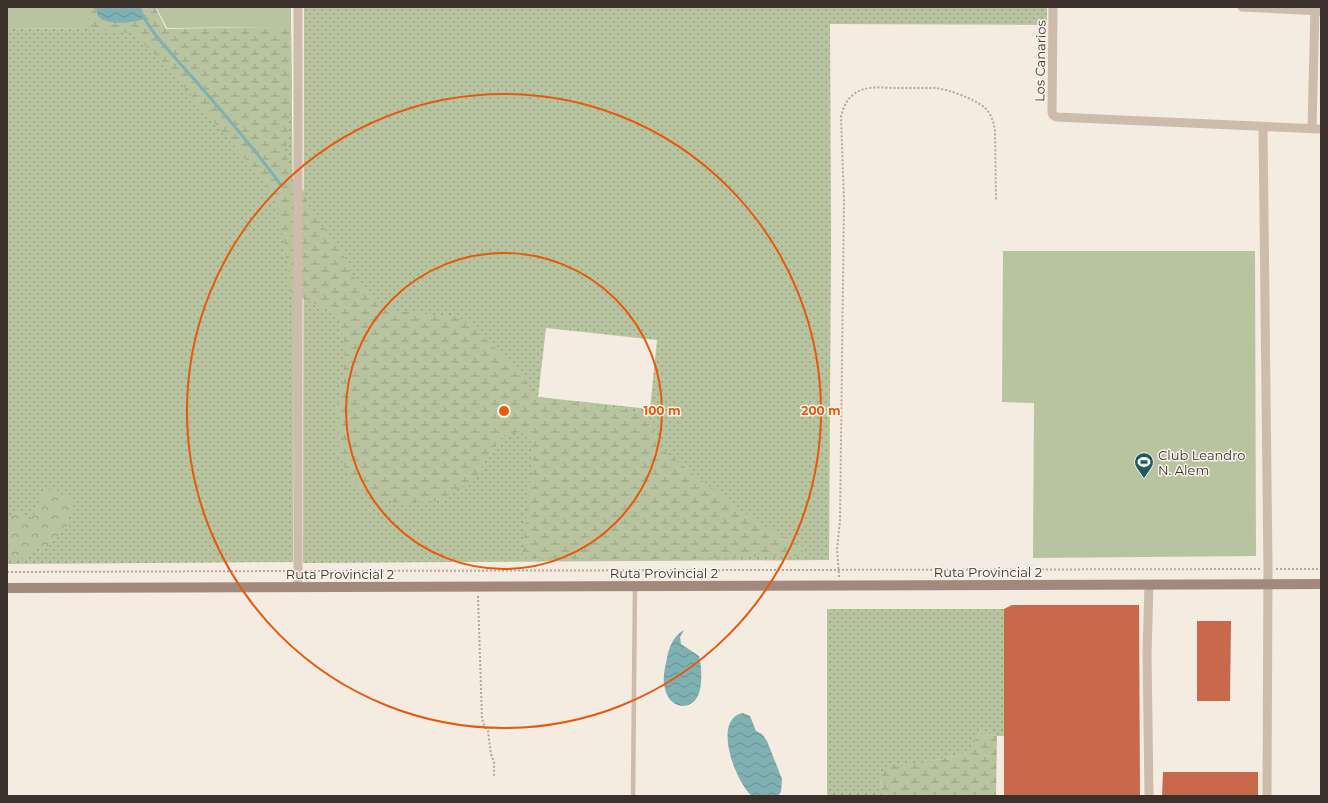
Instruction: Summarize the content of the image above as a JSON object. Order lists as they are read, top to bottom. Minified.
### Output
{"streets":{"main road":["Ruta Provincial 2"],"street":["Los Canarios"]},"places":{"sports":["Club Leandro N. Alem"]},"rings":["100 m","200 m"]}
